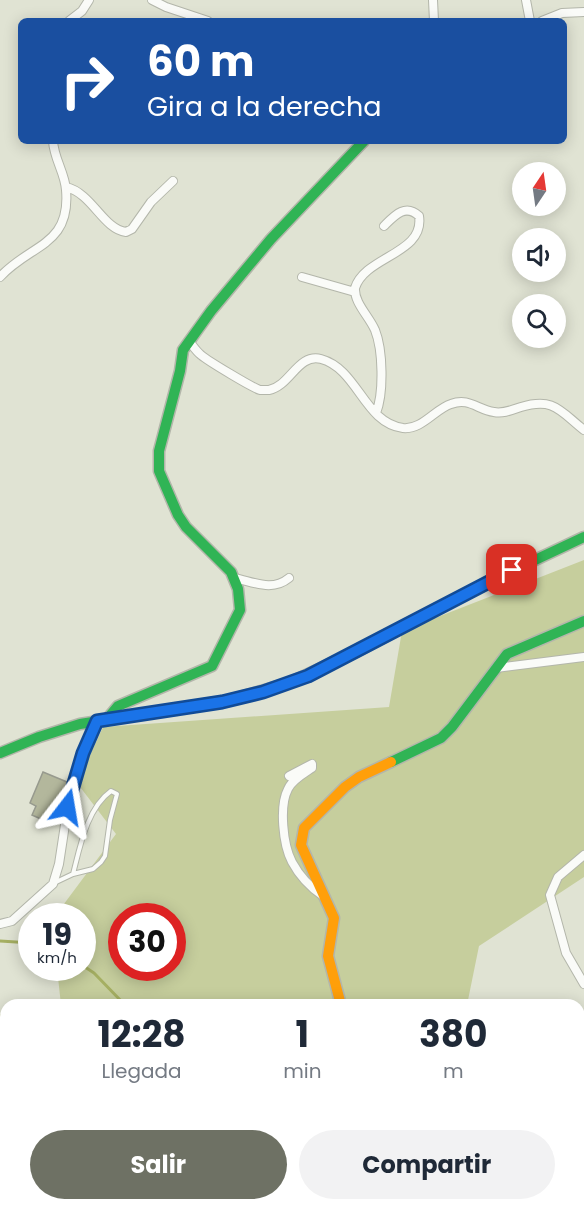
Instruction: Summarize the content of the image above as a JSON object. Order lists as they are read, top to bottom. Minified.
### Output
{"north":"top","page":{"turn":["60 m","Gira a la derecha"],"speed":"19 km/h","limit":"30","eta":["12:28","Llegada","1","min","380","m"],"buttons":["Salir","Compartir"]}}
